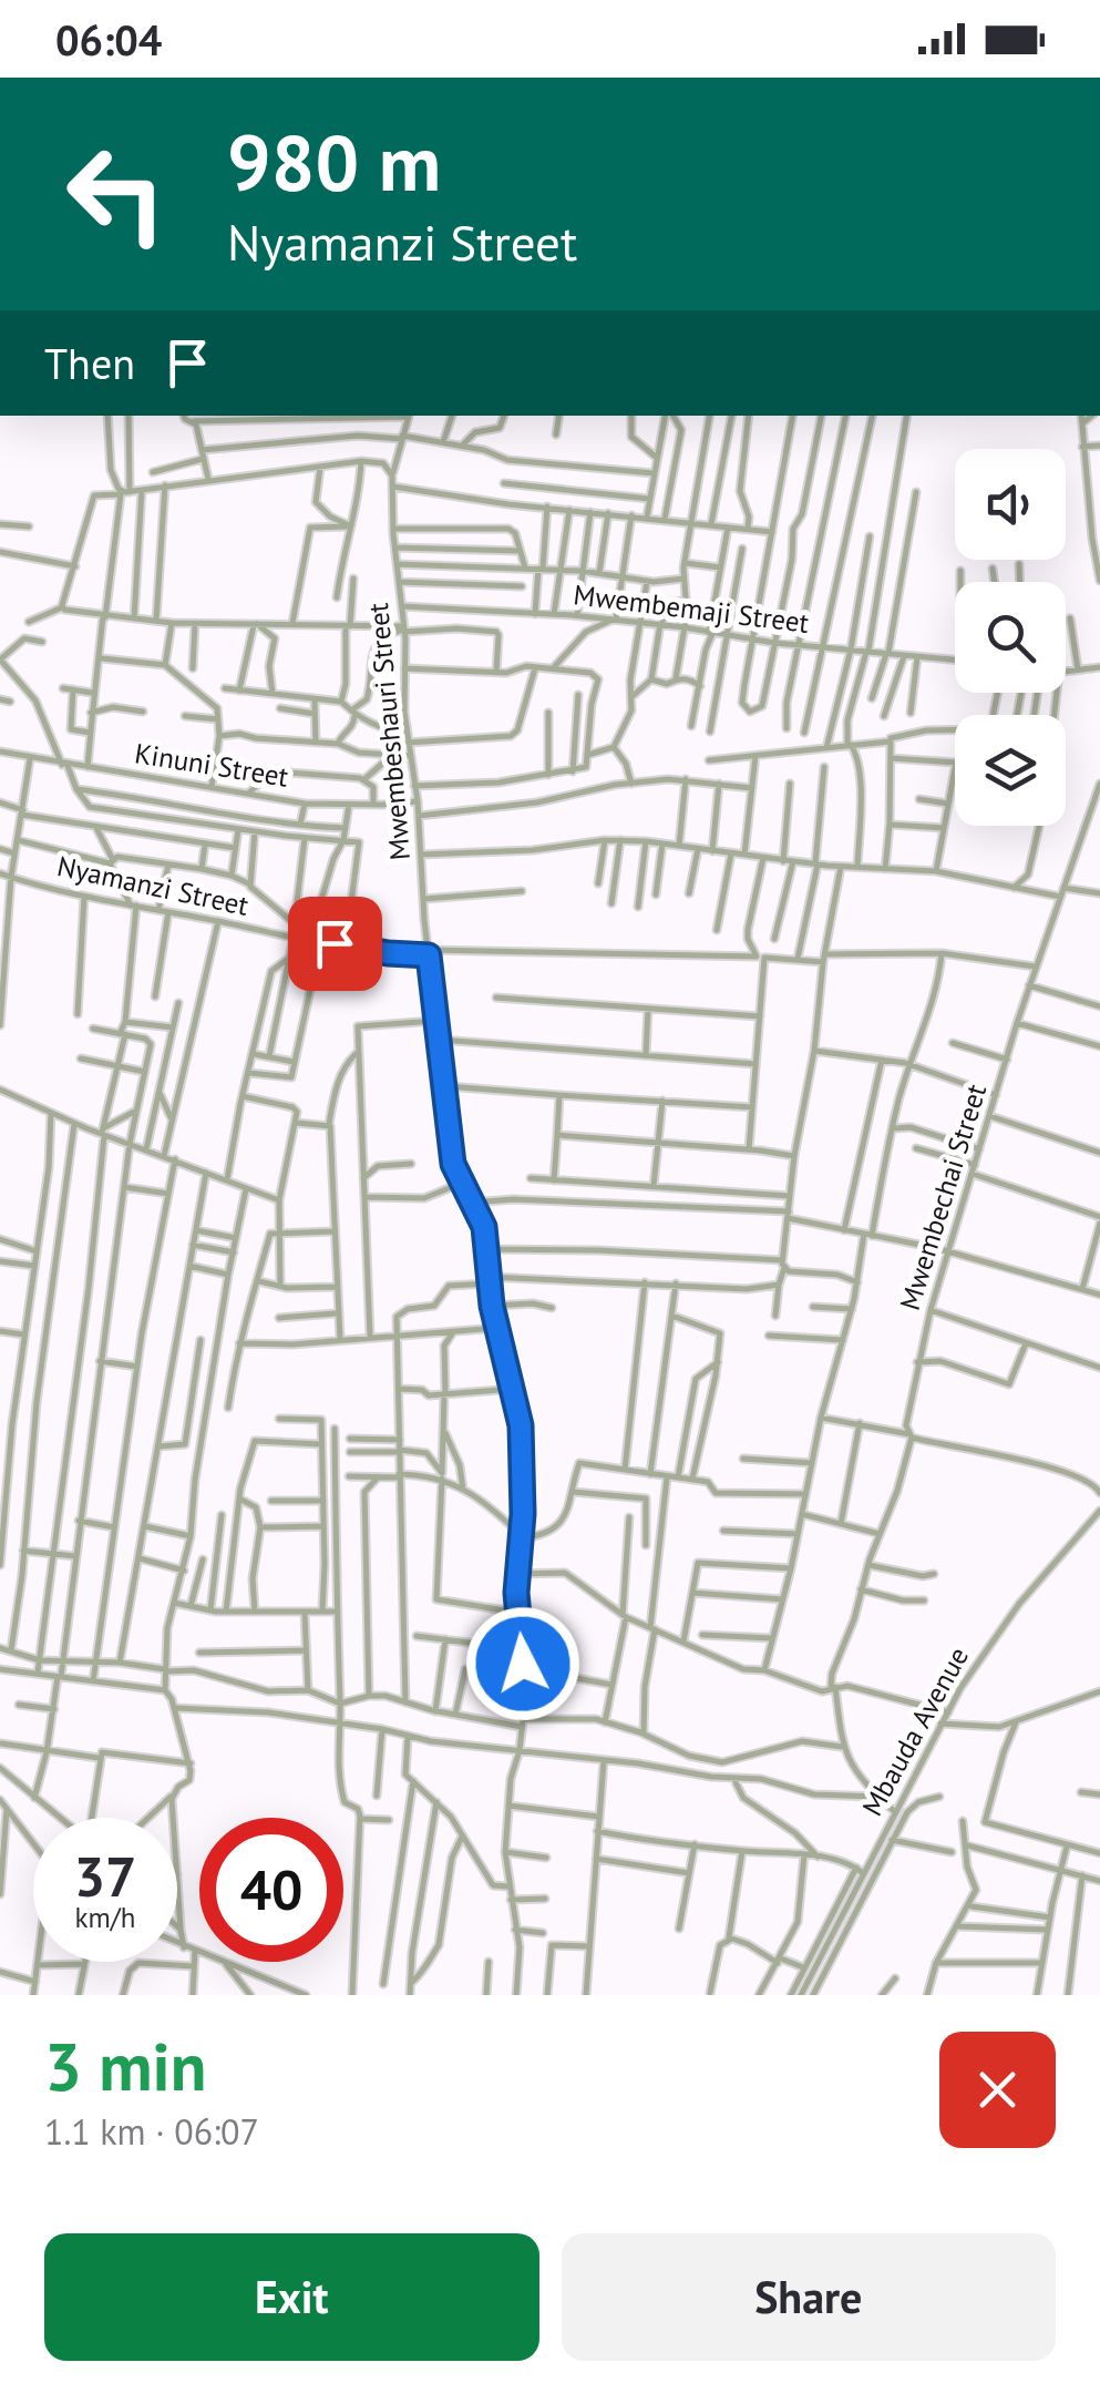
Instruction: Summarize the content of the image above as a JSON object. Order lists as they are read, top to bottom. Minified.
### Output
{"streets":{"street":["Mwembemaji Street","Mwembeshauri Street","Kinuni Street","Nyamanzi Street","Mwembechai Street","Mbauda Avenue"]},"crossings":[["Mwembemaji Street","Mwembeshauri Street"],["Mwembeshauri Street","Kinuni Street"],["Mwembeshauri Street","Nyamanzi Street"],["Nyamanzi Street","Mwembechai Street"]],"page":{"status":"06:04","turn":["980 m","Nyamanzi Street"],"then":"Then","speed":"37 km/h","limit":"40","heading":["3 min","1.1 km · 06:07"],"buttons":["Exit","Share"]}}
